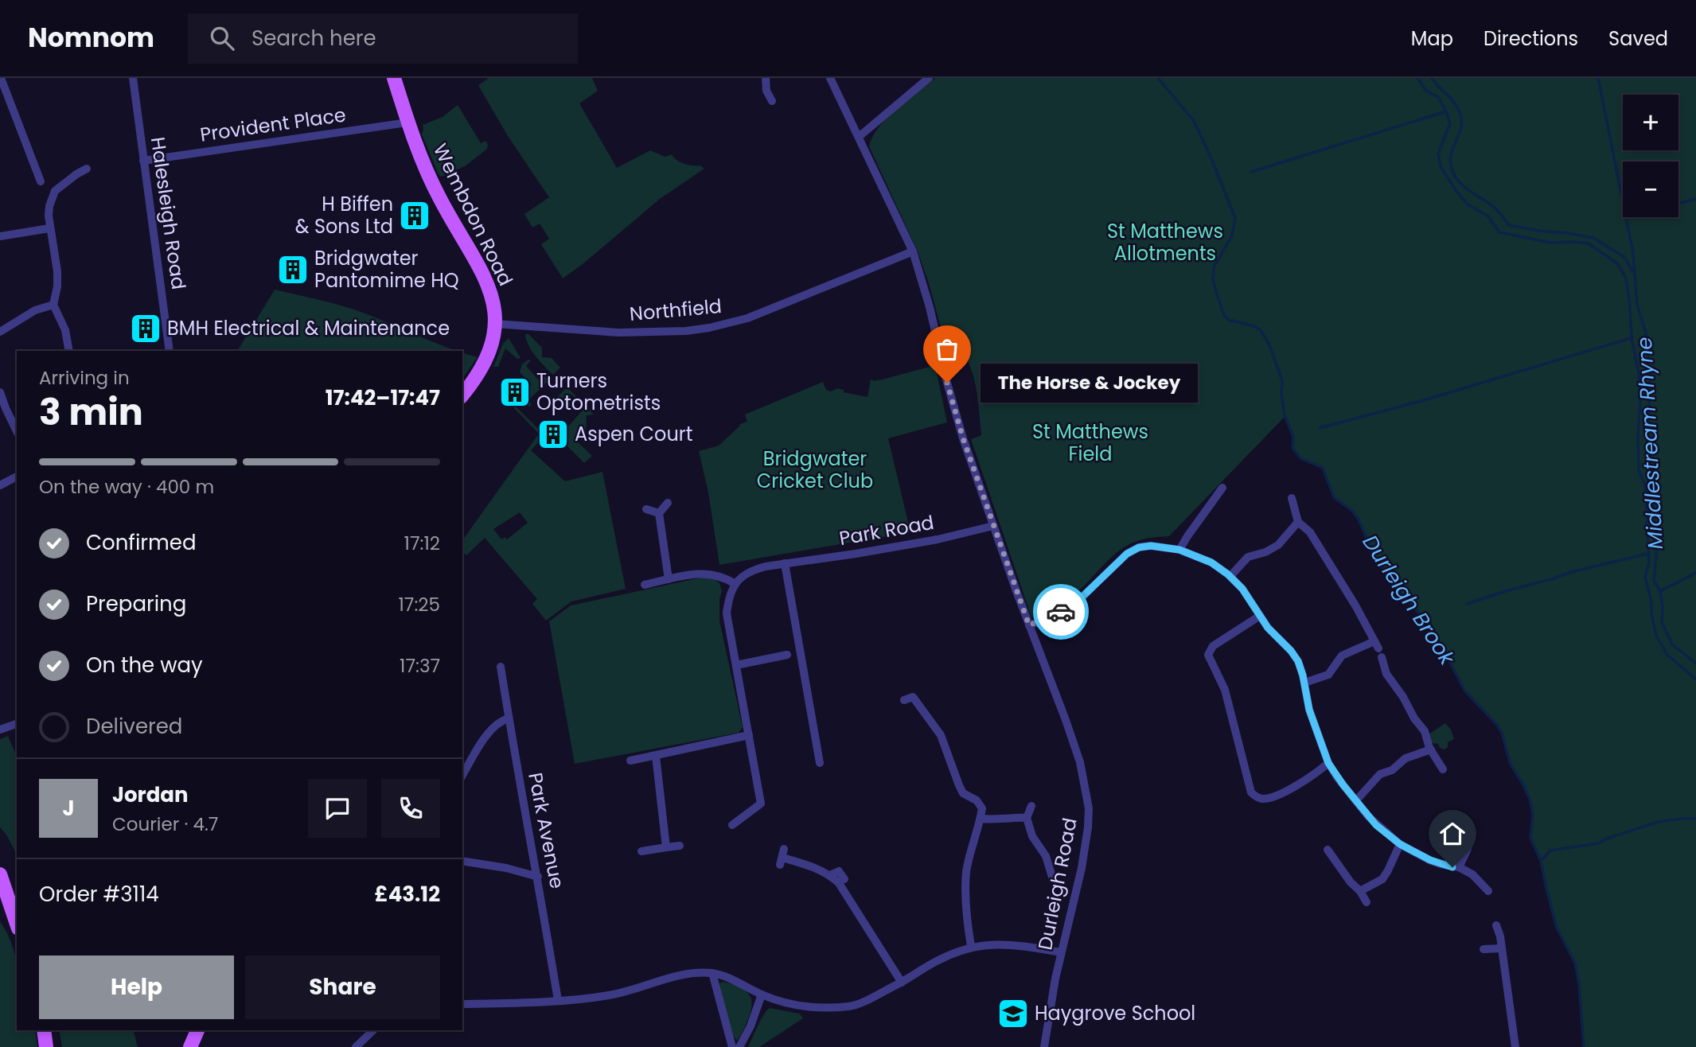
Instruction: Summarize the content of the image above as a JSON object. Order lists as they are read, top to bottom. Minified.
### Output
{"streets":{"main road":["Wembdon Road"],"street":["Provident Place","Halesleigh Road","Northfield","Park Road","Park Avenue","Durleigh Road"]},"crossings":[["Provident Place","Halesleigh Road"],["Provident Place","Wembdon Road"],["Wembdon Road","Northfield"],["Northfield","Durleigh Road"],["Park Road","Durleigh Road"]],"water":["Middlestream Rhyne","Durleigh Brook"],"parks":["St Matthews Allotments","St Matthews Field","Bridgwater Cricket Club"],"places":{"building":["H Biffen & Sons Ltd","Bridgwater Pantomime HQ","BMH Electrical & Maintenance","Turners Optometrists","Aspen Court"],"other":["The Horse & Jockey"],"school or university":["Haygrove School"]},"page":{"header":"Nomnom","search":"Search here","nav":["Map","Directions","Saved"],"map_buttons":["+","−"],"heading":["3 min","Arriving in","17:42–17:47"],"panel":["Jordan","Courier · 4.7","Order #3114","£43.12"],"bubble":"The Horse & Jockey","bar":"On the way · 400 m","list":[["Confirmed","17:12"],["Preparing","17:25"],["On the way","17:37"],"Delivered"],"round":"J","buttons":["Help","Share"]}}
